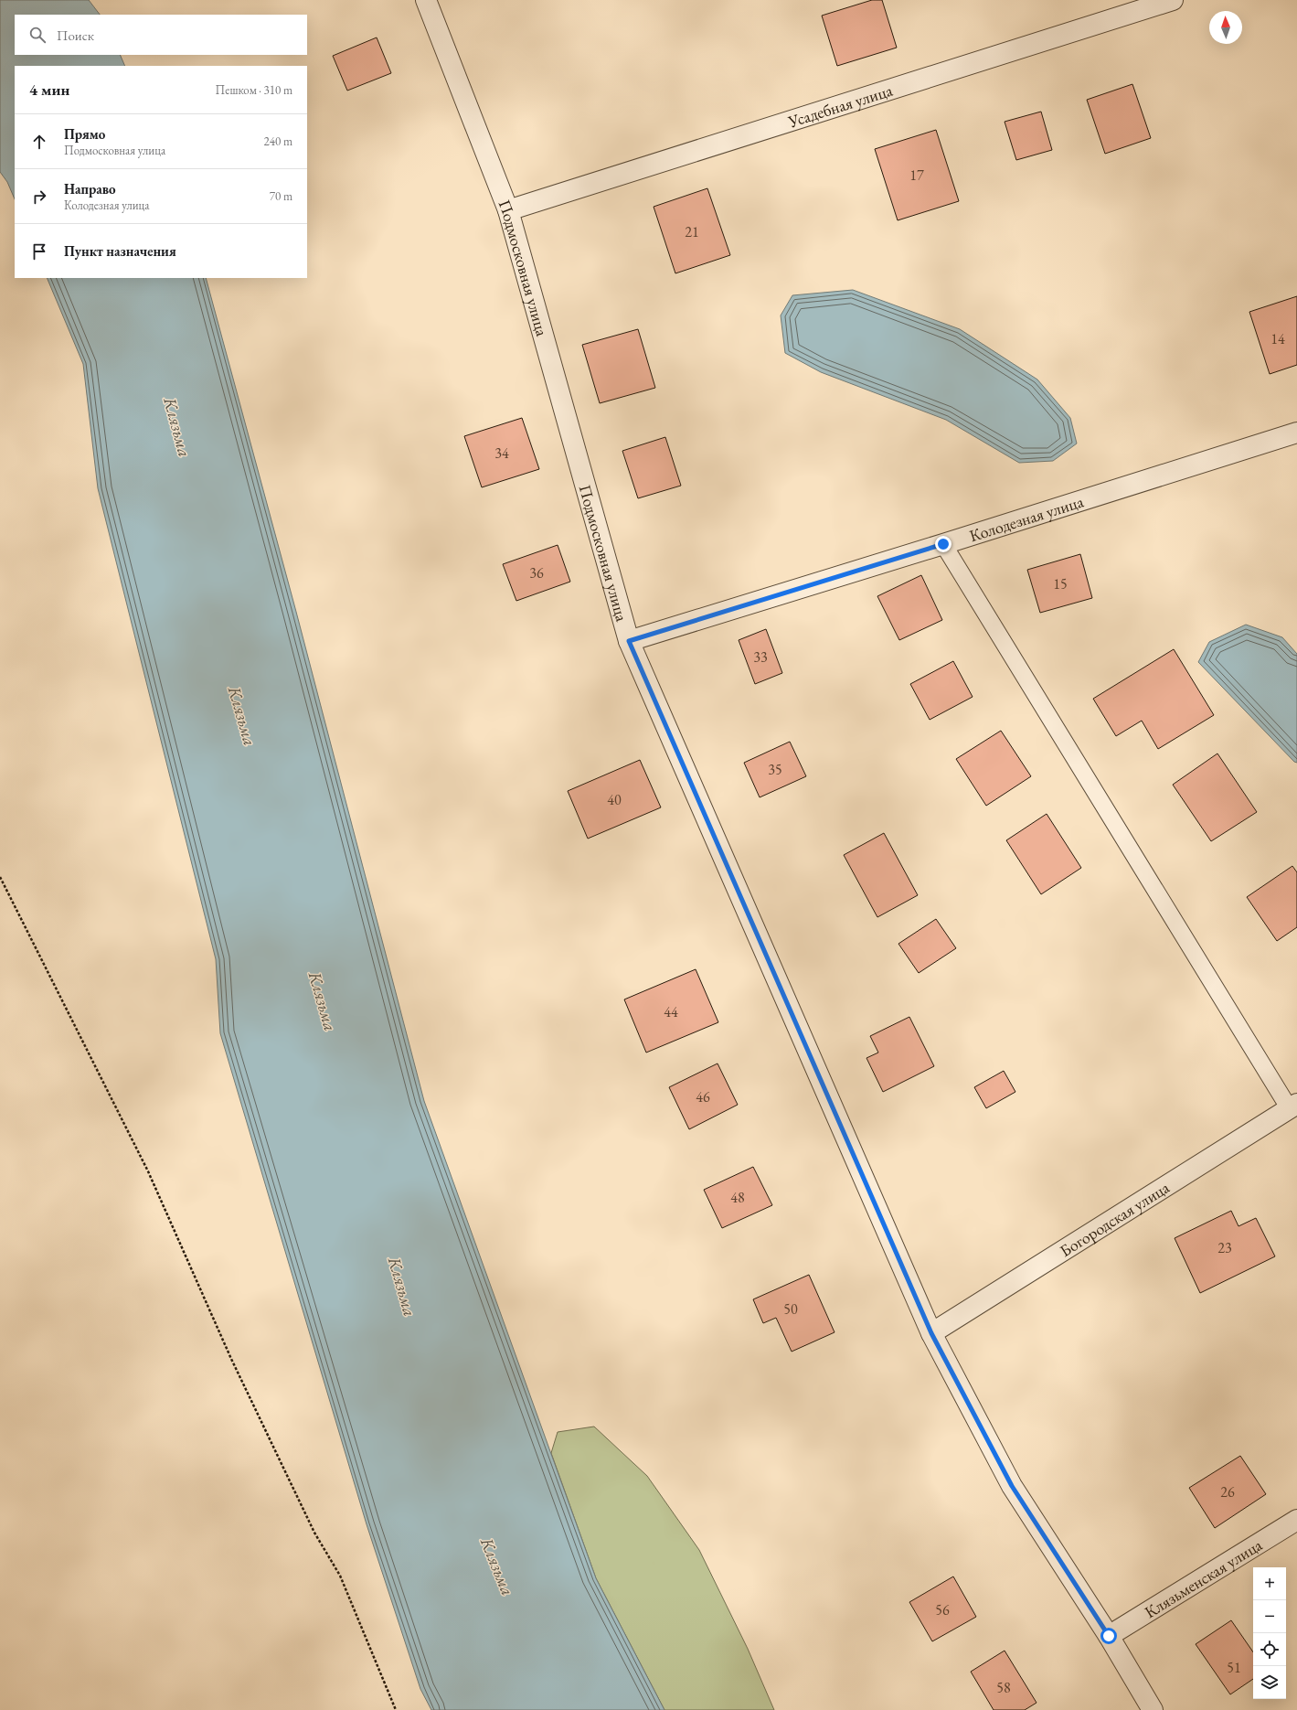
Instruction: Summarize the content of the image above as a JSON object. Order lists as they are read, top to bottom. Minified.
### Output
{"streets":{"street":["Усадебная улица","Подмосковная улица","Колодезная улица","Богородская улица","Клязьменская улица"]},"crossings":[["Усадебная улица","Подмосковная улица"],["Подмосковная улица","Колодезная улица"],["Подмосковная улица","Богородская улица"],["Подмосковная улица","Клязьменская улица"]],"water":["Клязьма"],"house_numbers":["17","21","14","34","36","15","33","35","40","44","46","48","23","50","26","56","51","58"],"north":"top","page":{"search":"Поиск","heading":["4 мин","Пешком · 310 m"],"list":[["Прямо","Подмосковная улица","240 m"],["Направо","Колодезная улица","70 m"],"Пункт назначения"],"map_buttons":["+","−"]}}
